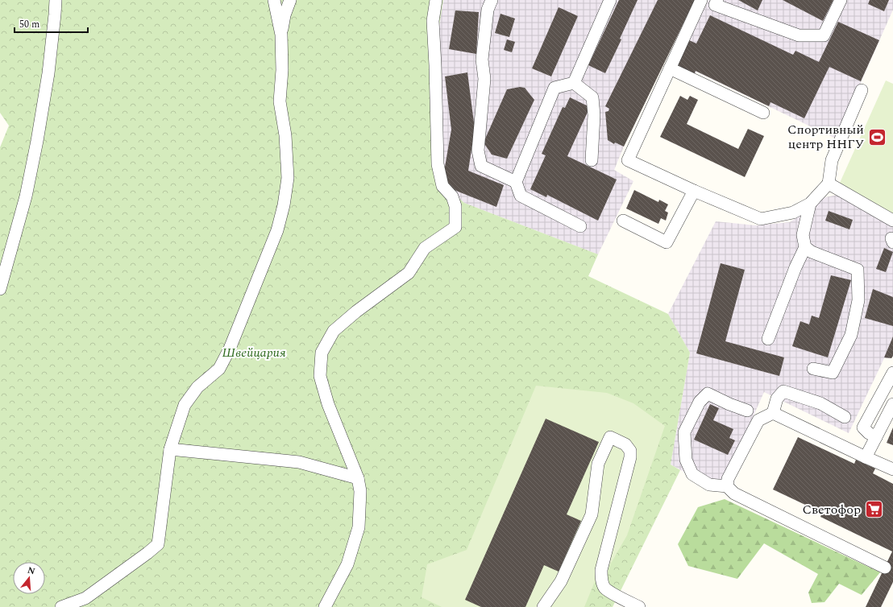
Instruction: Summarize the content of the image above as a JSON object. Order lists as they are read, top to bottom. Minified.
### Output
{"parks":["Швейцария"],"places":{"sports":["Спортивный центр ННГУ"],"supermarket":["Светофор"]},"scale_bar":"50 m","north":"top"}
